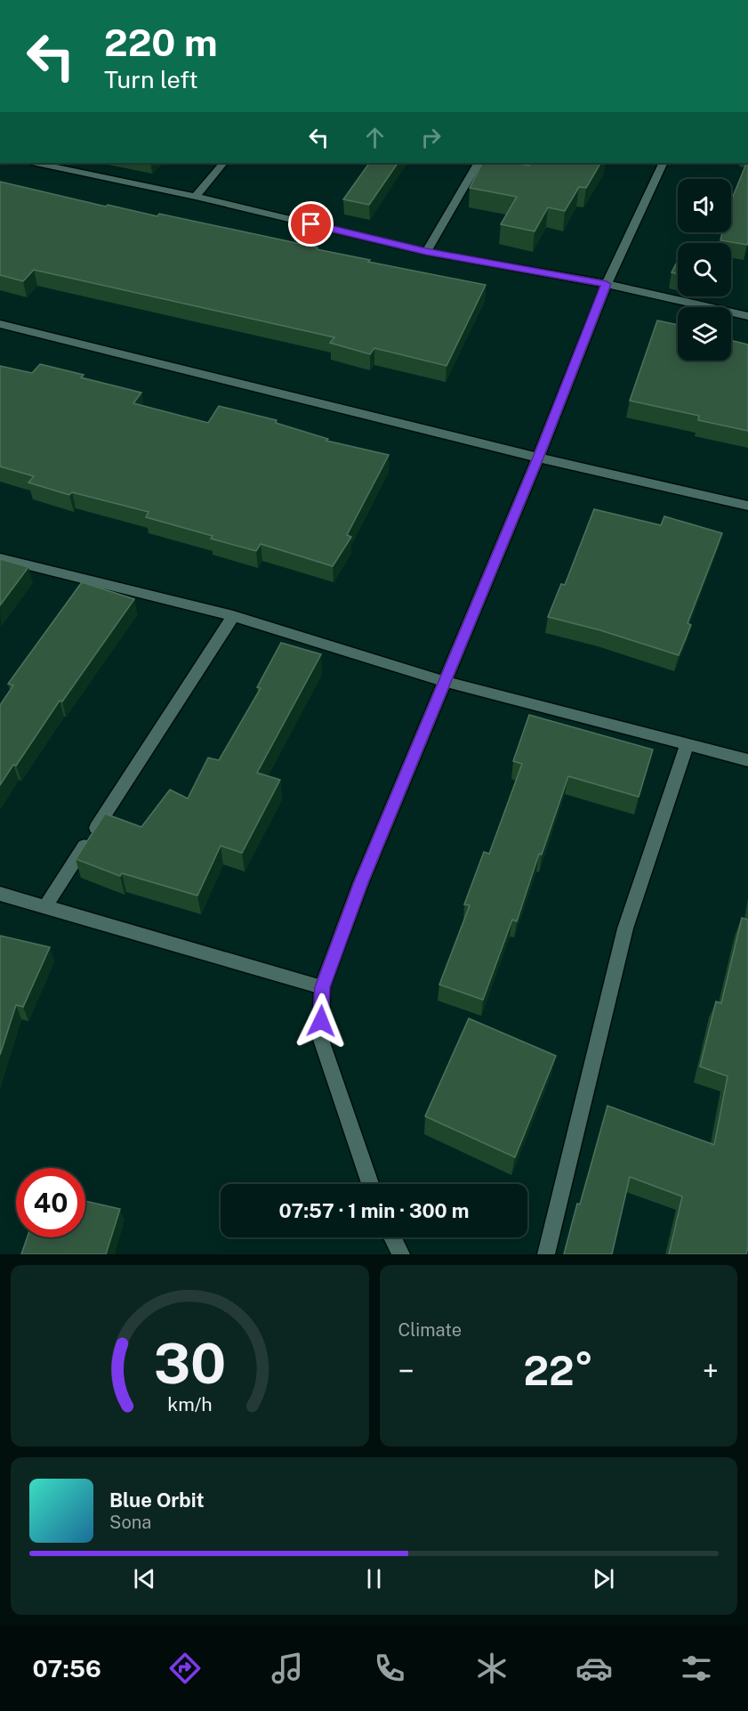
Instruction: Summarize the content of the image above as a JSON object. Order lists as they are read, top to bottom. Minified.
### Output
{"page":{"turn":["220 m","Turn left"],"limit":"40","trip":"07:57 · 1 min · 300 m","tile":"Climate","heat":["−","22°","+"],"song":["Blue Orbit","Sona"],"tabs":"07:56","gauge":["30","km/h"]}}
